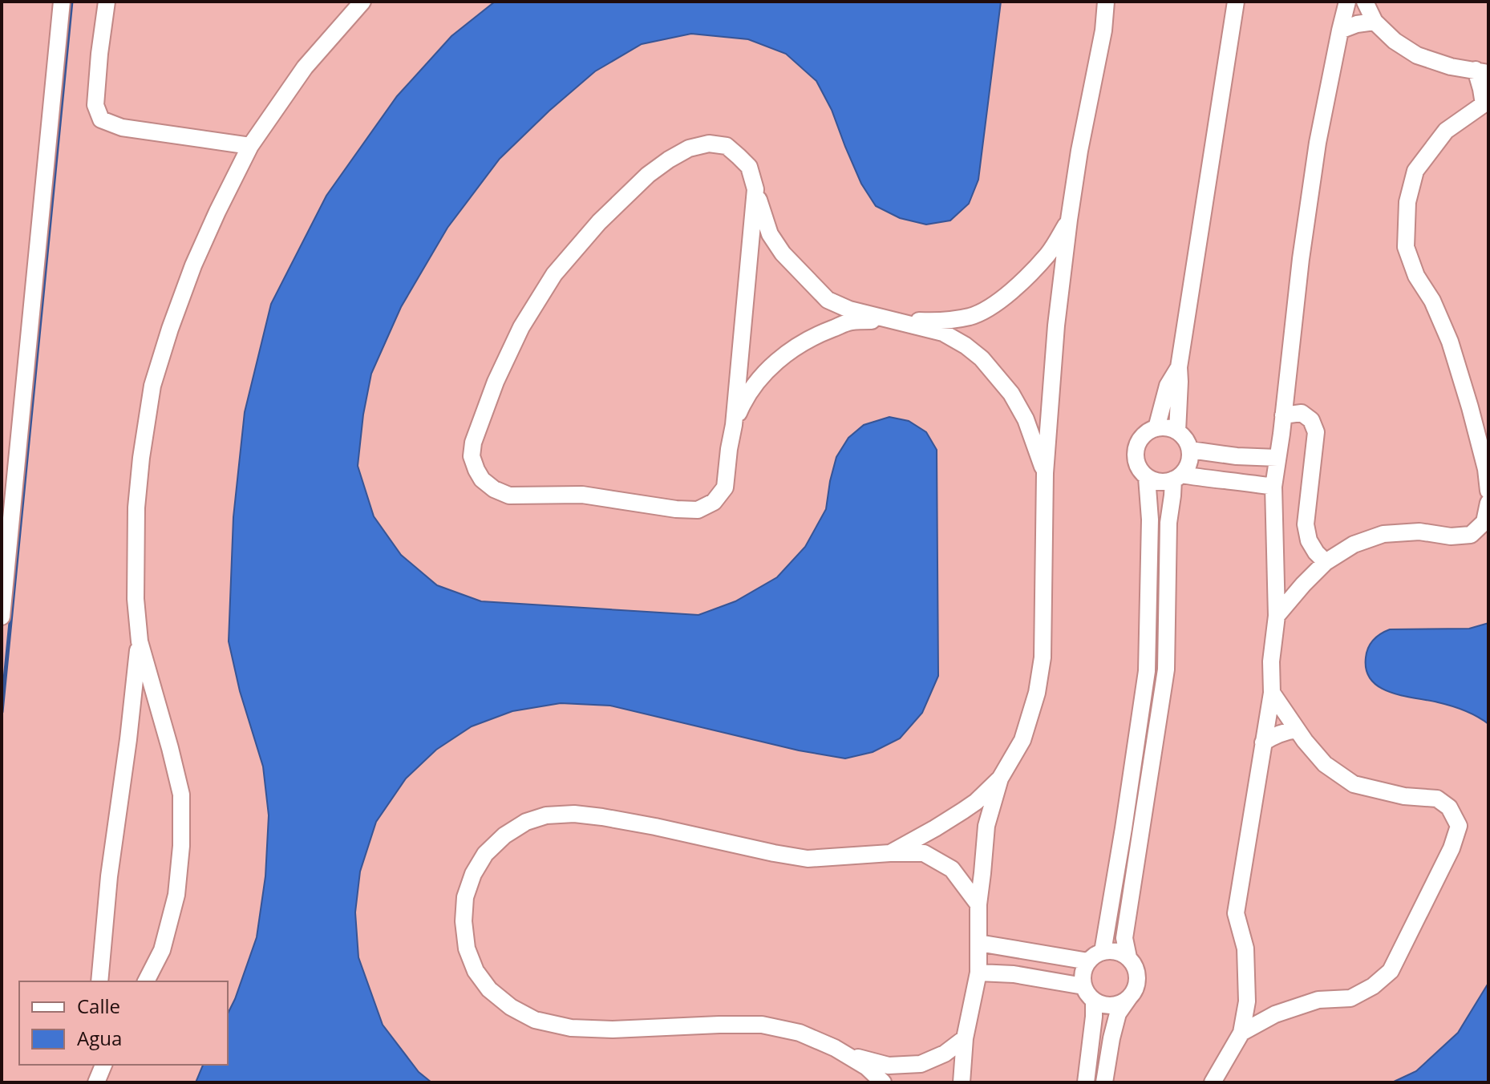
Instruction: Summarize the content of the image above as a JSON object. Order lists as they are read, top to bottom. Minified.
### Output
{"legend":["Calle","Agua"]}
